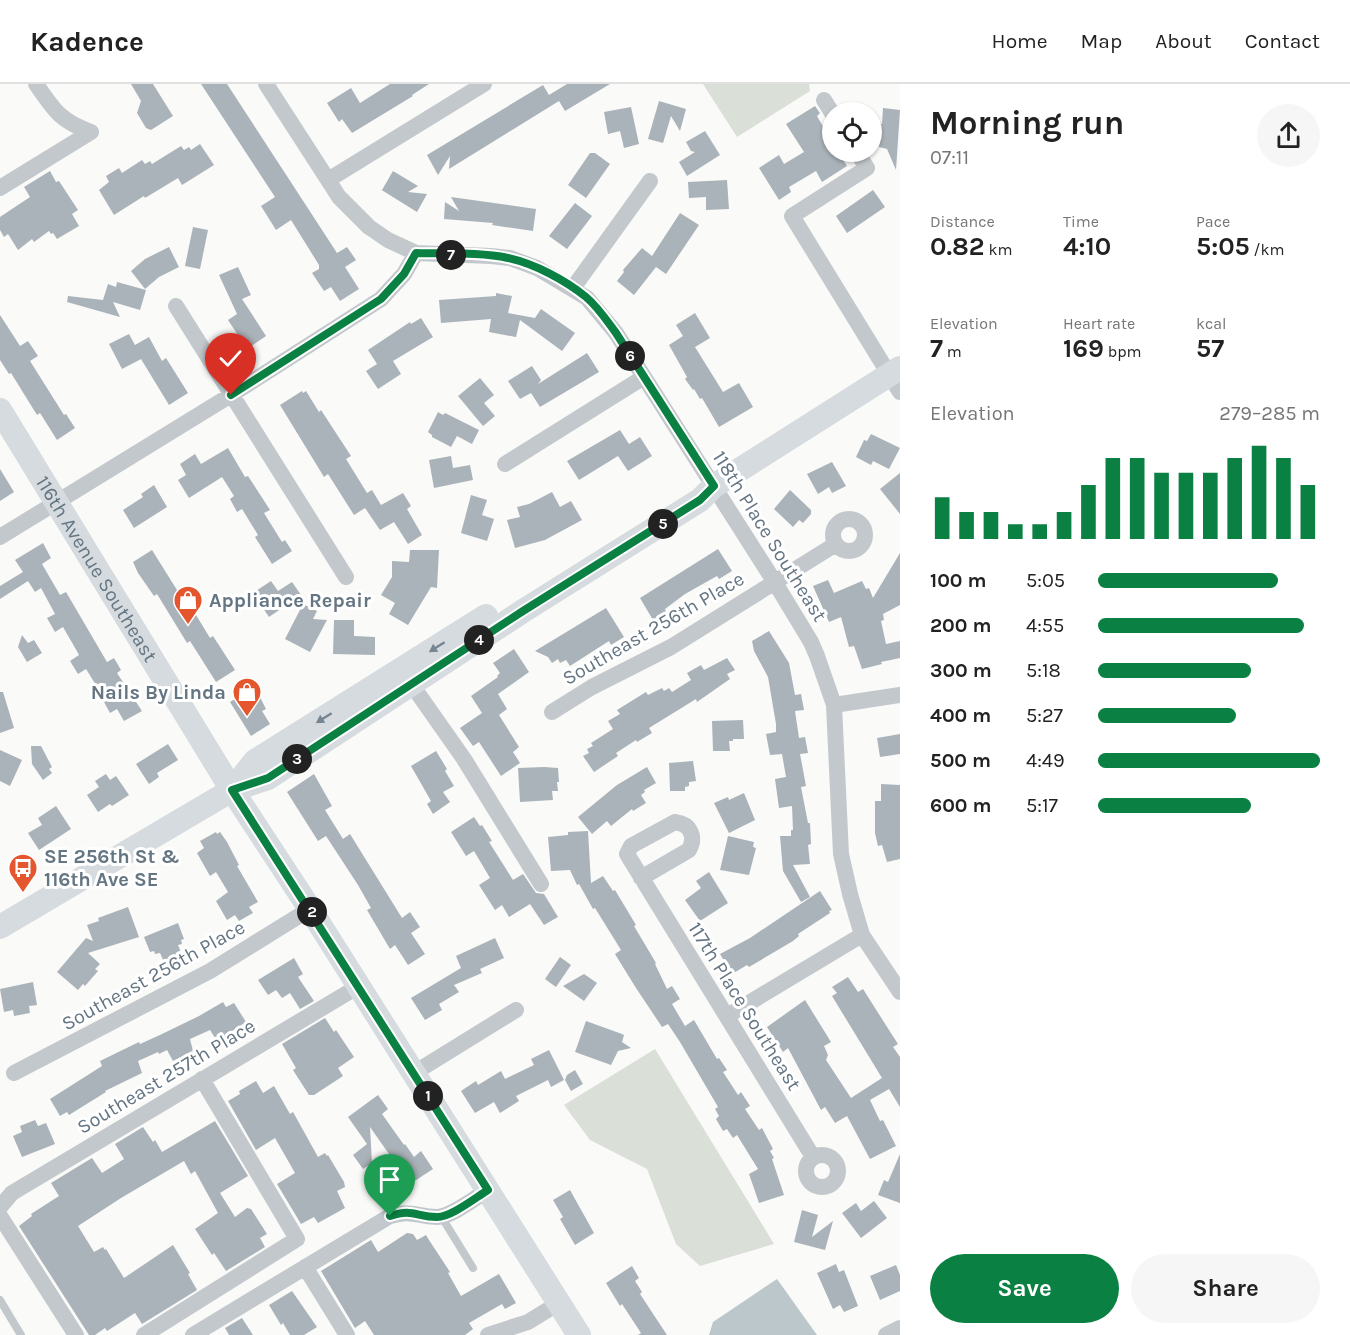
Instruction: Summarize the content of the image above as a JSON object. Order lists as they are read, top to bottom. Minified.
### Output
{"streets":{"main road":["116th Avenue Southeast"],"street":["118th Place Southeast","Southeast 256th Place","117th Place Southeast","Southeast 257th Place"]},"crossings":[["118th Place Southeast","Southeast 256th Place"],["116th Avenue Southeast","Southeast 256th Place"],["116th Avenue Southeast","Southeast 257th Place"]],"places":{"shop":["Appliance Repair","Nails By Linda"],"bus stop":["SE 256th St & 116th Ave SE"]},"page":{"header":"Kadence","nav":["Home","Map","About","Contact"],"heading":["Morning run","07:11"],"stats":[["Distance","0.82 km"],["Time","4:10"],["Pace","5:05 /km"],["Elevation","7 m"],["Heart rate","169 bpm"],["kcal","57"]],"pins":["7","6","5","4","3","2","1"],"chart":["Elevation","279–285 m"],"list":[{"name":"100 m","note":"5:05"},{"name":"200 m","note":"4:55"},{"name":"300 m","note":"5:18"},{"name":"400 m","note":"5:27"},{"name":"500 m","note":"4:49"},{"name":"600 m","note":"5:17"}],"buttons":["Save","Share"]}}
